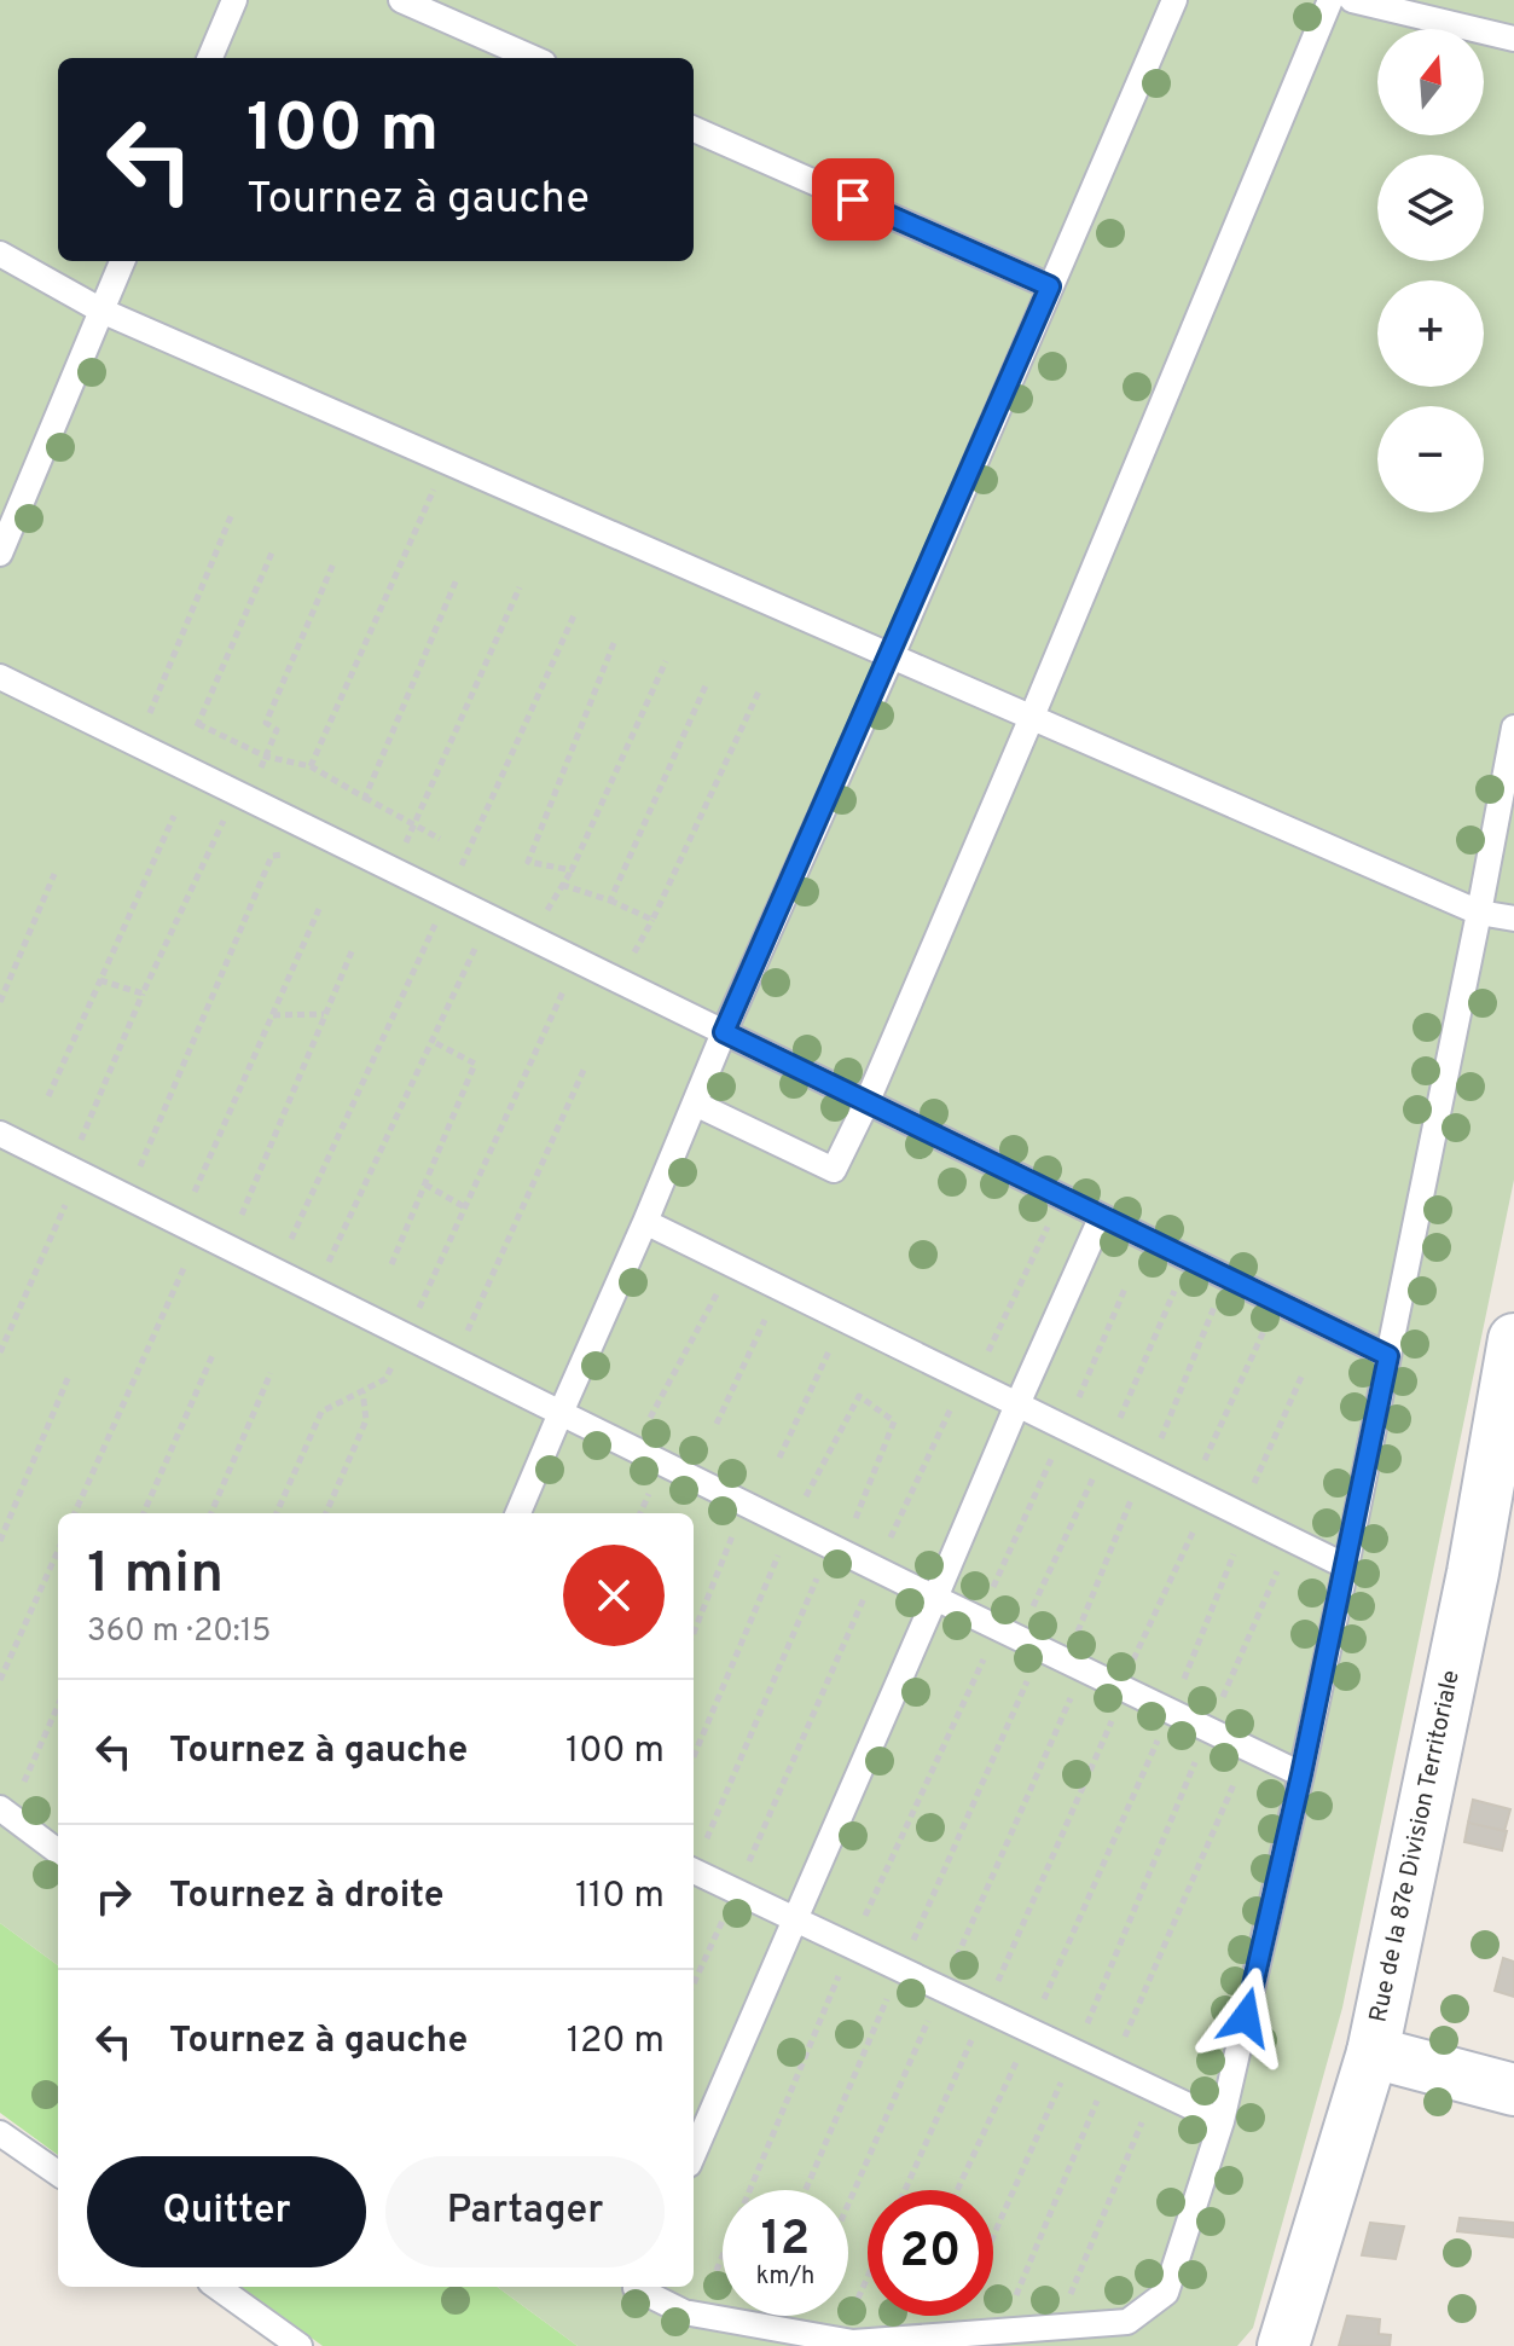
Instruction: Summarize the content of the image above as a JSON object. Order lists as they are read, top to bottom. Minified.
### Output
{"streets":{"street":["Rue de la 87e Division Territoriale"]},"north":"top","page":{"map_buttons":["+","−"],"turn":["100 m","Tournez à gauche"],"heading":["1 min","360 m · 20:15"],"list":[{"name":"Tournez à gauche","value":"100 m"},{"name":"Tournez à droite","value":"110 m"},{"name":"Tournez à gauche","value":"120 m"}],"buttons":["Quitter","Partager"],"speed":"12 km/h","limit":"20"}}
